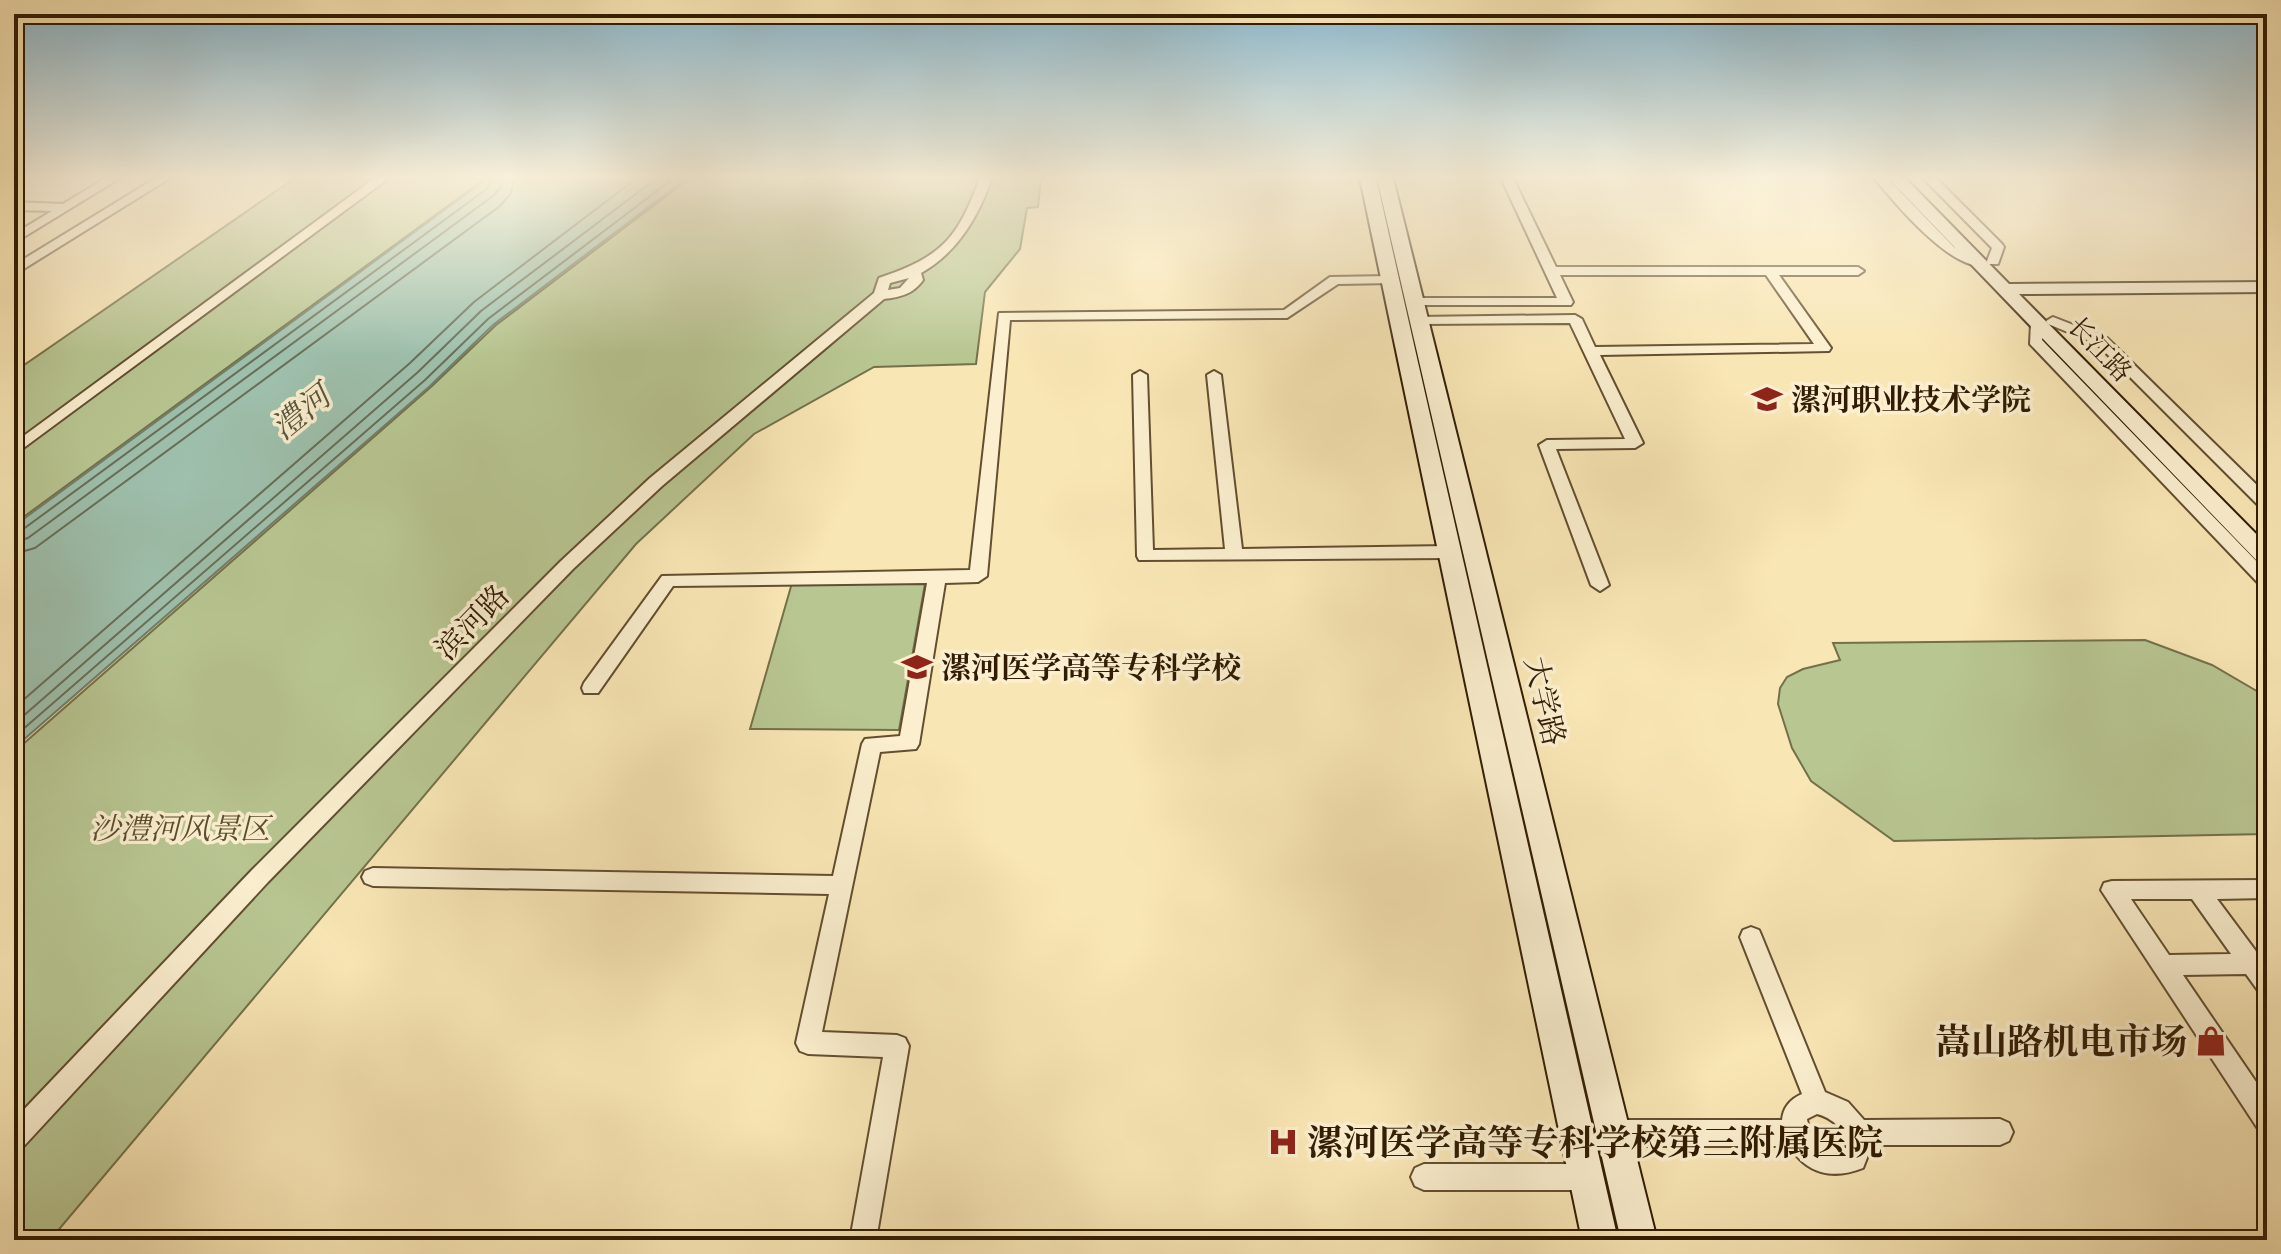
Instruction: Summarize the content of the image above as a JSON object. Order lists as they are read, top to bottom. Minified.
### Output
{"streets":{"main road":["长江路","大学路"],"street":["滨河路"]},"water":["澧河"],"parks":["沙澧河风景区"],"places":{"school or university":["漯河职业技术学院","漯河医学高等专科学校"],"shop":["嵩山路机电市场"],"hospital":["漯河医学高等专科学校第三附属医院"]}}
